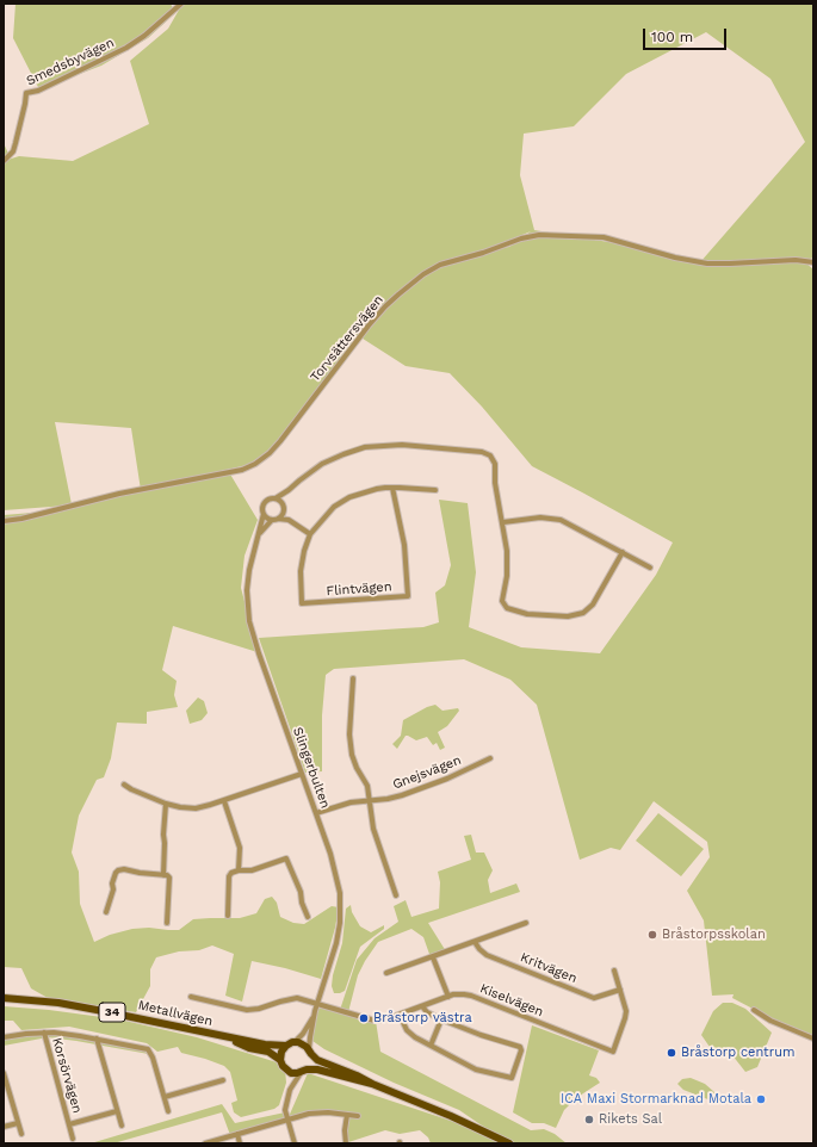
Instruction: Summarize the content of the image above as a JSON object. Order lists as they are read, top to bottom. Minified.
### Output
{"streets":{"main road":["34","Metallvägen"],"street":["Smedsbyvägen","Torvsättersvägen","Flintvägen","Slingerbulten","Gnejsvägen","Kritvägen","Kiselvägen","Korsörvägen"]},"crossings":[["Slingerbulten","Gnejsvägen"],["Slingerbulten","Kiselvägen"],["Slingerbulten","Metallvägen"],["Kritvägen","Kiselvägen"]],"places":["Bråstorpsskolan","Bråstorp västra","Bråstorp centrum","ICA Maxi Stormarknad Motala","Rikets Sal"],"scale_bar":"100 m"}
